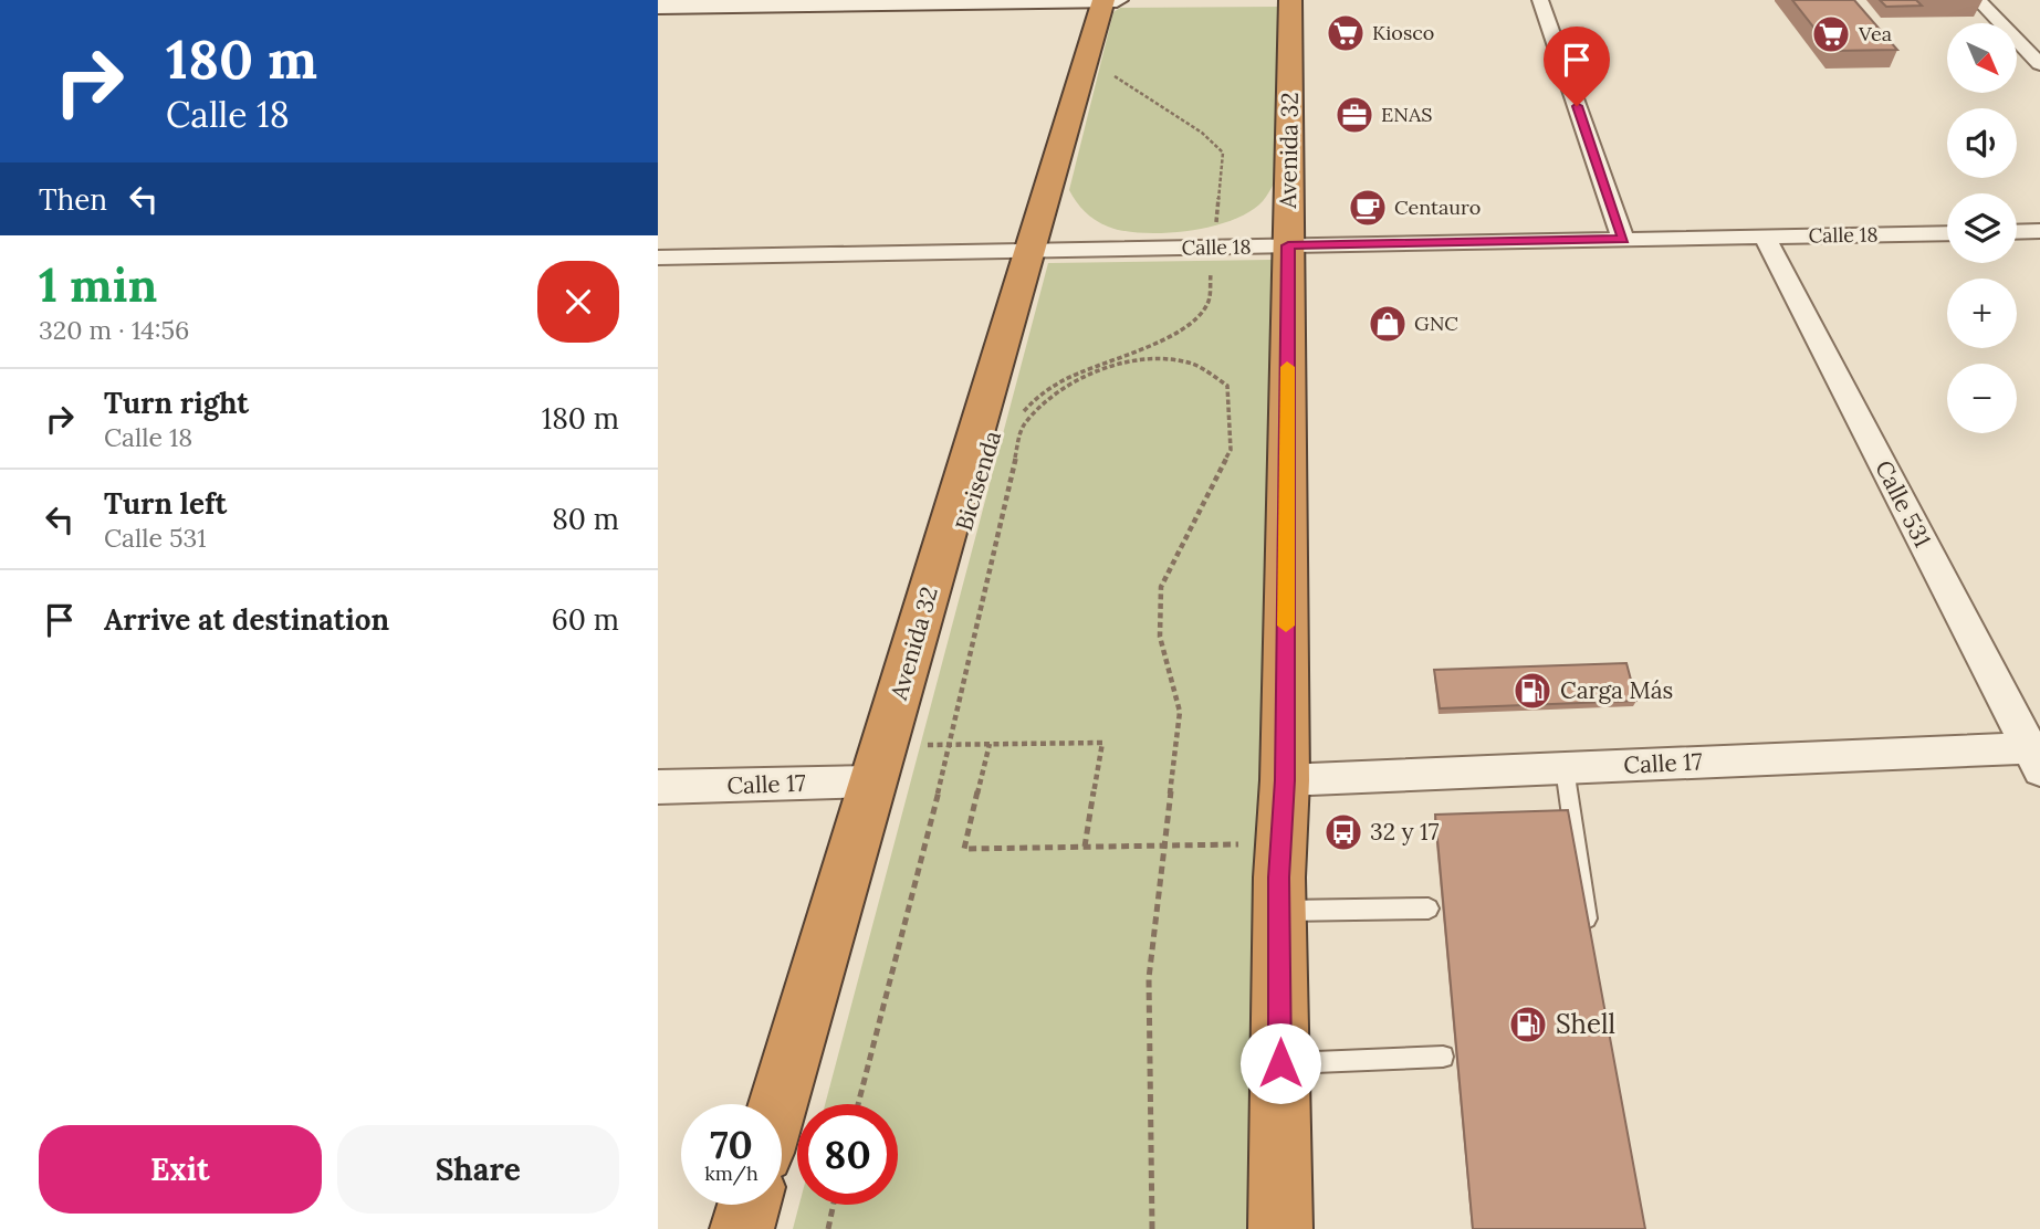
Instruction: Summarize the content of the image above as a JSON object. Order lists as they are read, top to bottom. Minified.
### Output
{"streets":{"highway":["Avenida 32"],"street":["Calle 18","Calle 531","Calle 17"],"path":["Bicisenda"]},"crossings":[["Avenida 32","Calle 18"],["Avenida 32","Calle 17"],["Calle 18","Bicisenda"],["Calle 18","Calle 531"],["Calle 531","Calle 17"]],"places":{"supermarket":["Kiosco","Vea"],"office":["ENAS"],"cafe":["Centauro"],"shop":["GNC"],"fuel station":["Carga Más","Shell"],"bus stop":["32 y 17"]},"north":"bottom right","page":{"turn":["180 m","Calle 18"],"map_buttons":["+","−"],"then":"Then","heading":["1 min","320 m · 14:56"],"list":[{"name":"Turn right","note":"Calle 18","value":"180 m"},{"name":"Turn left","note":"Calle 531","value":"80 m"},{"name":"Arrive at destination","value":"60 m"}],"speed":"70 km/h","limit":"80","buttons":["Exit","Share"]}}
